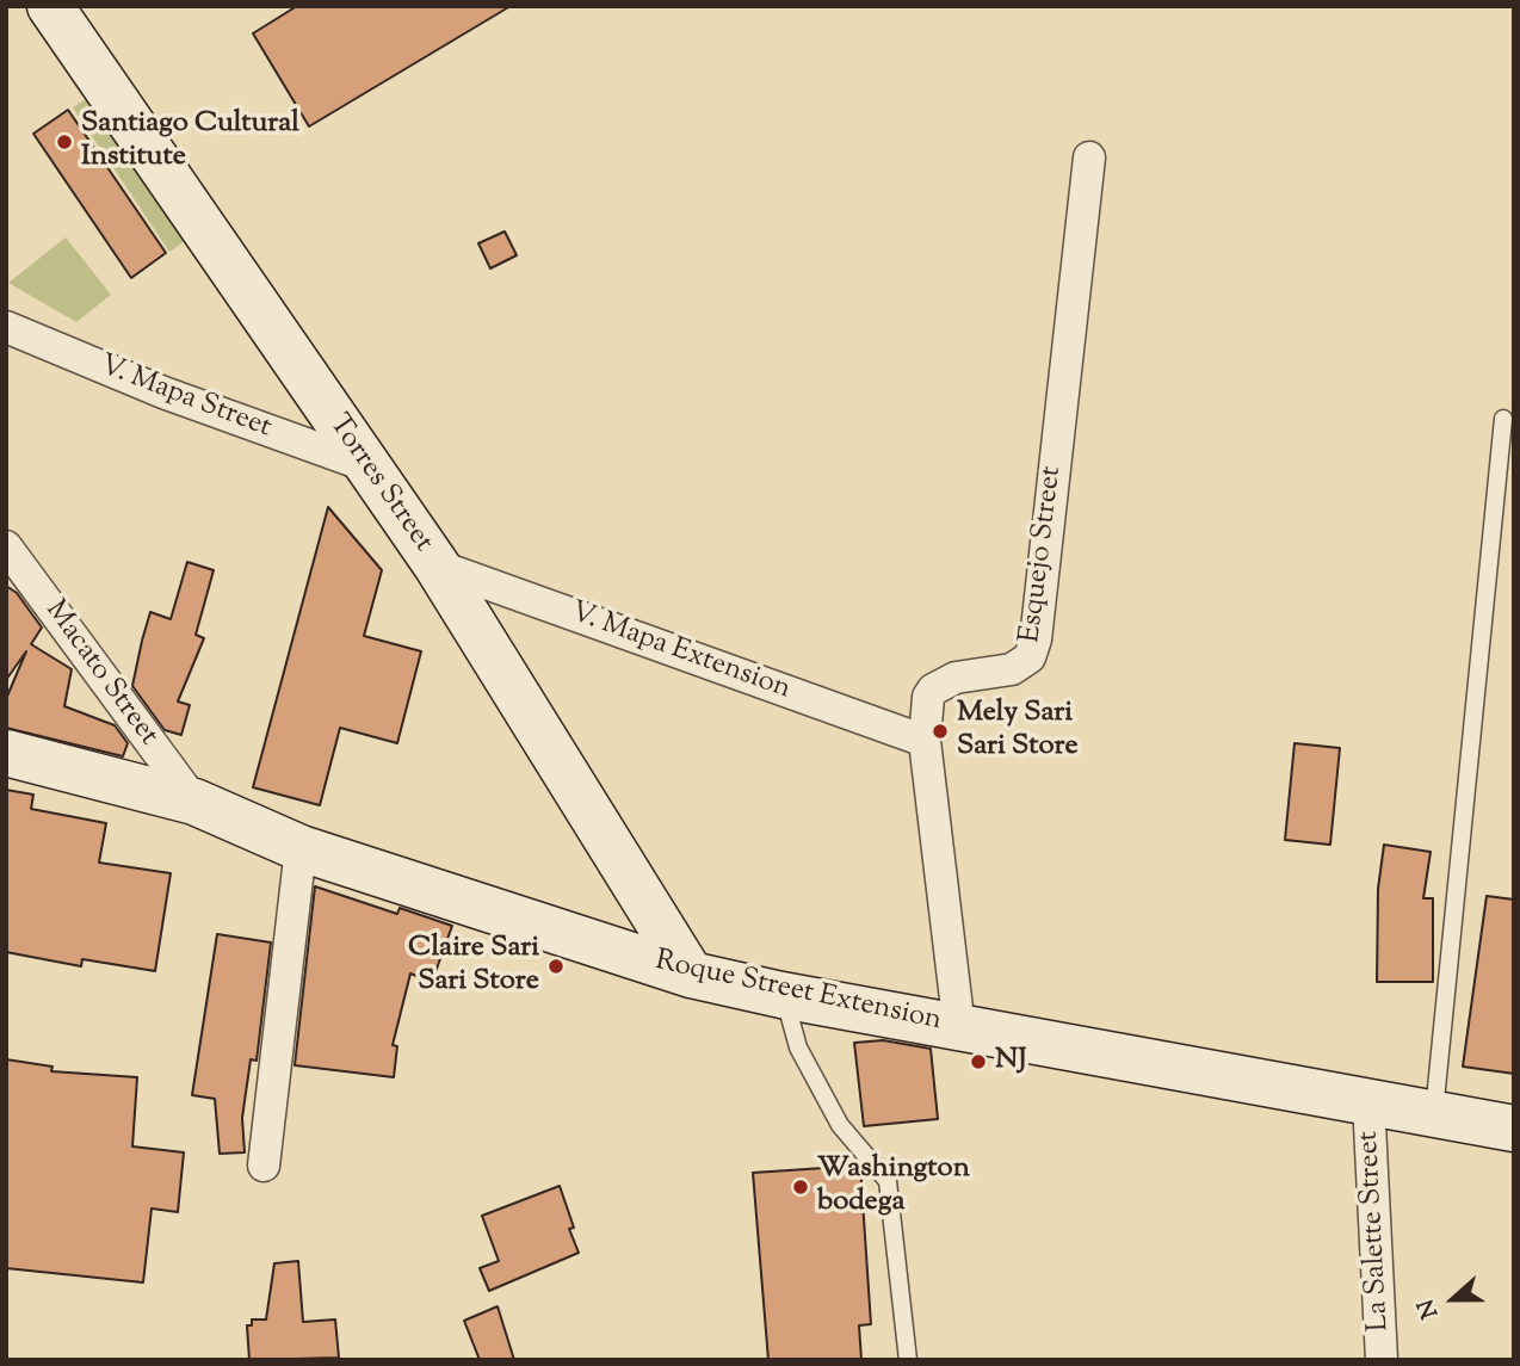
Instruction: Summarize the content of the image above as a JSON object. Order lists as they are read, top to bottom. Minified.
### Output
{"streets":{"street":["V. Mapa Street","Torres Street","Esquejo Street","V. Mapa Extension","Macato Street","Roque Street Extension","La Salette Street"]},"crossings":[["V. Mapa Street","Torres Street"],["Torres Street","V. Mapa Extension"],["Torres Street","Roque Street Extension"],["Esquejo Street","V. Mapa Extension"],["Esquejo Street","Roque Street Extension"],["Macato Street","Roque Street Extension"],["Roque Street Extension","La Salette Street"]],"places":["Santiago Cultural Institute","Mely Sari Sari Store","Claire Sari Sari Store","NJ","Washington bodega"],"north":"left"}
